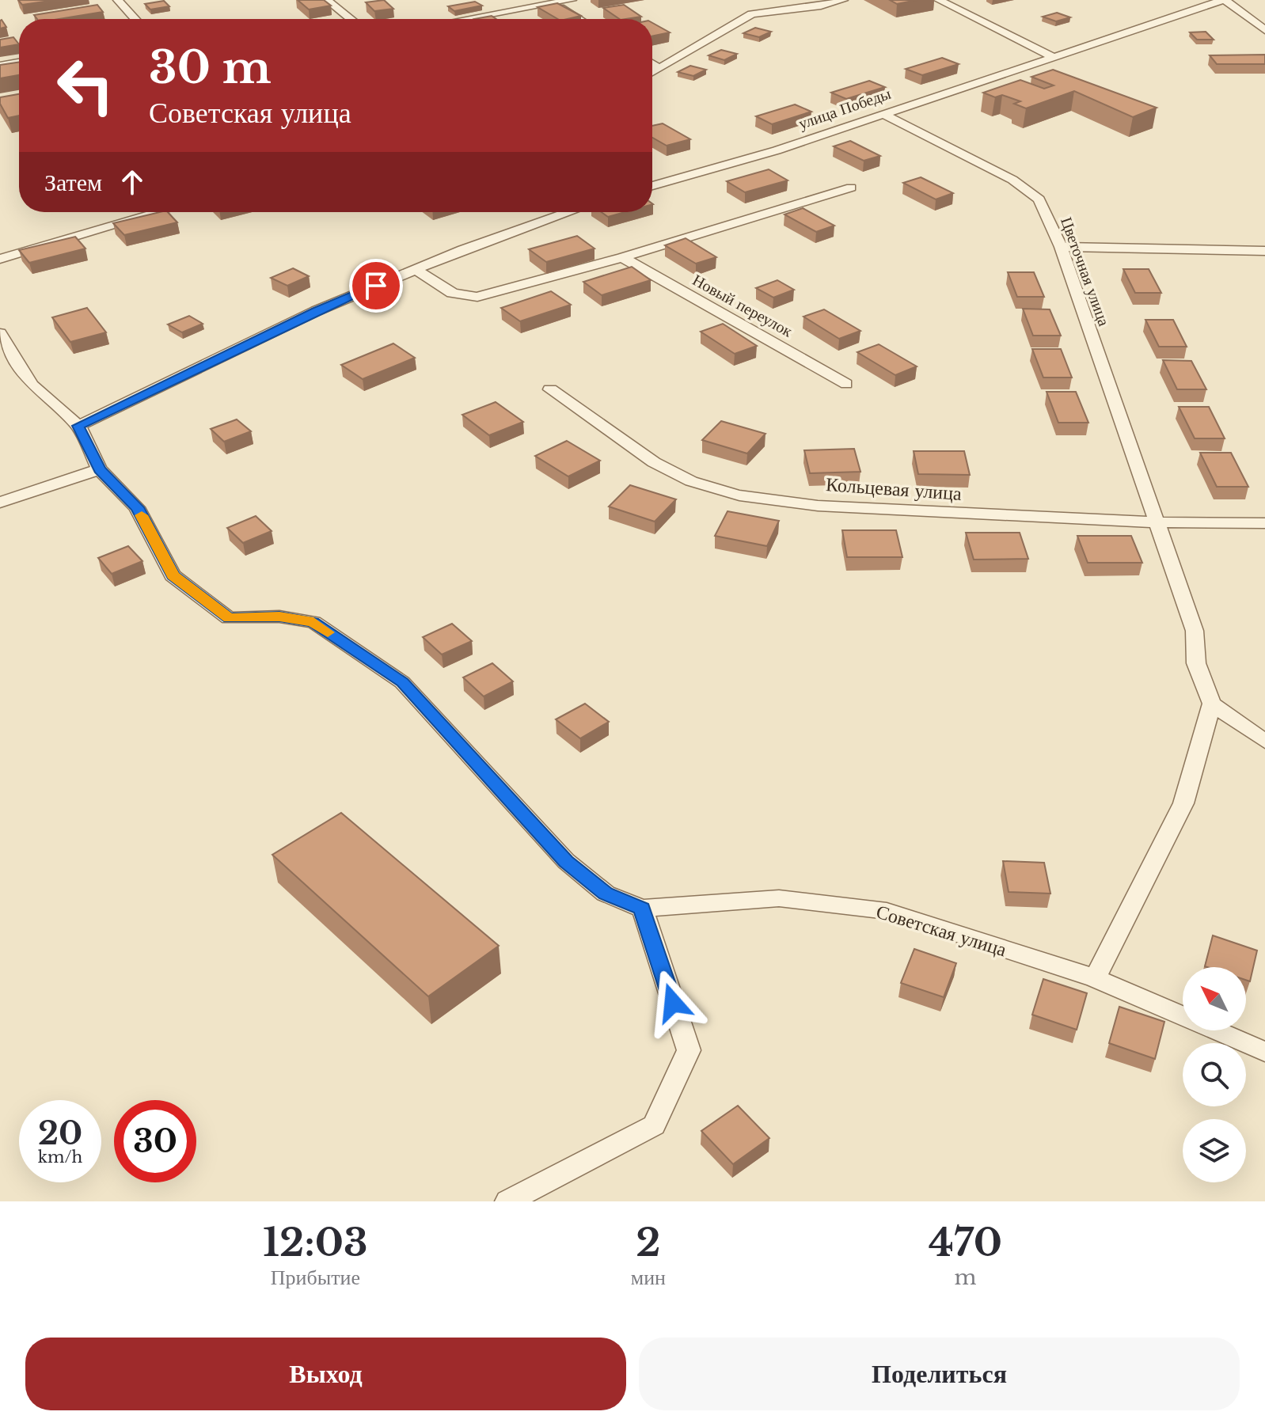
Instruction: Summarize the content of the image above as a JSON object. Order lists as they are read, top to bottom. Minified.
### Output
{"streets":{"street":["улица Победы","Цветочная улица","Новый переулок","Кольцевая улица","Советская улица"]},"crossings":[["улица Победы","Цветочная улица"],["Цветочная улица","Кольцевая улица"]],"north":"top left","page":{"turn":["30 m","Советская улица"],"then":"Затем","speed":"20 km/h","limit":"30","eta":["12:03","Прибытие","2","мин","470","m"],"buttons":["Выход","Поделиться"]}}
